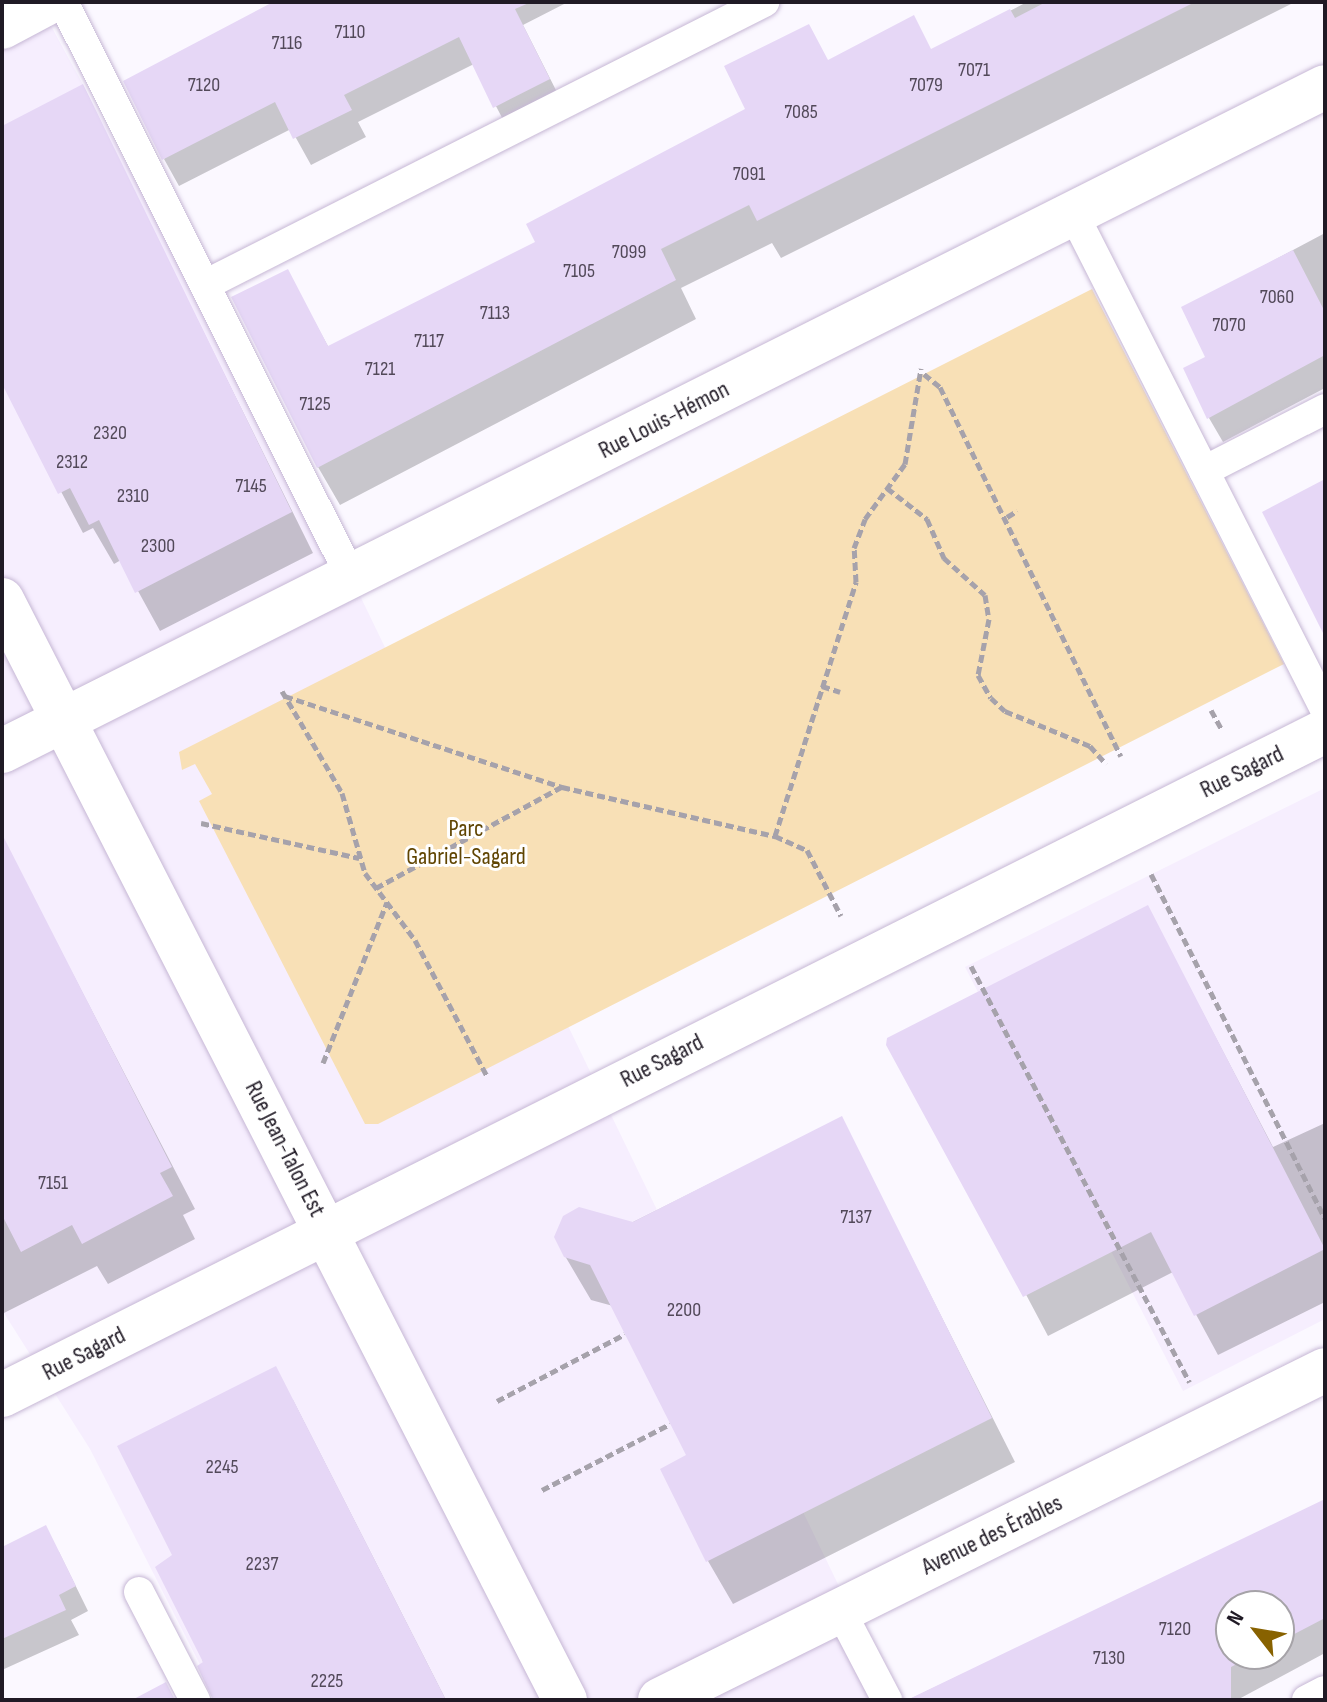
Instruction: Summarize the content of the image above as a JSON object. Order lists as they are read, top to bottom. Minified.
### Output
{"streets":{"street":["Rue Louis-Hémon","Rue Sagard","Rue Jean-Talon Est","Avenue des Érables"]},"crossings":[["Rue Louis-Hémon","Rue Jean-Talon Est"],["Rue Sagard","Rue Jean-Talon Est"]],"parks":["Parc Gabriel-Sagard"],"house_numbers":["7110","7116","7071","7120","7079","7085","7091","7099","7105","7060","7113","7070","7117","7121","7125","2320","2312","7145","2310","2300","7151","7137","2200","2245","2237","7120","7130","2225"],"north":"top left"}
